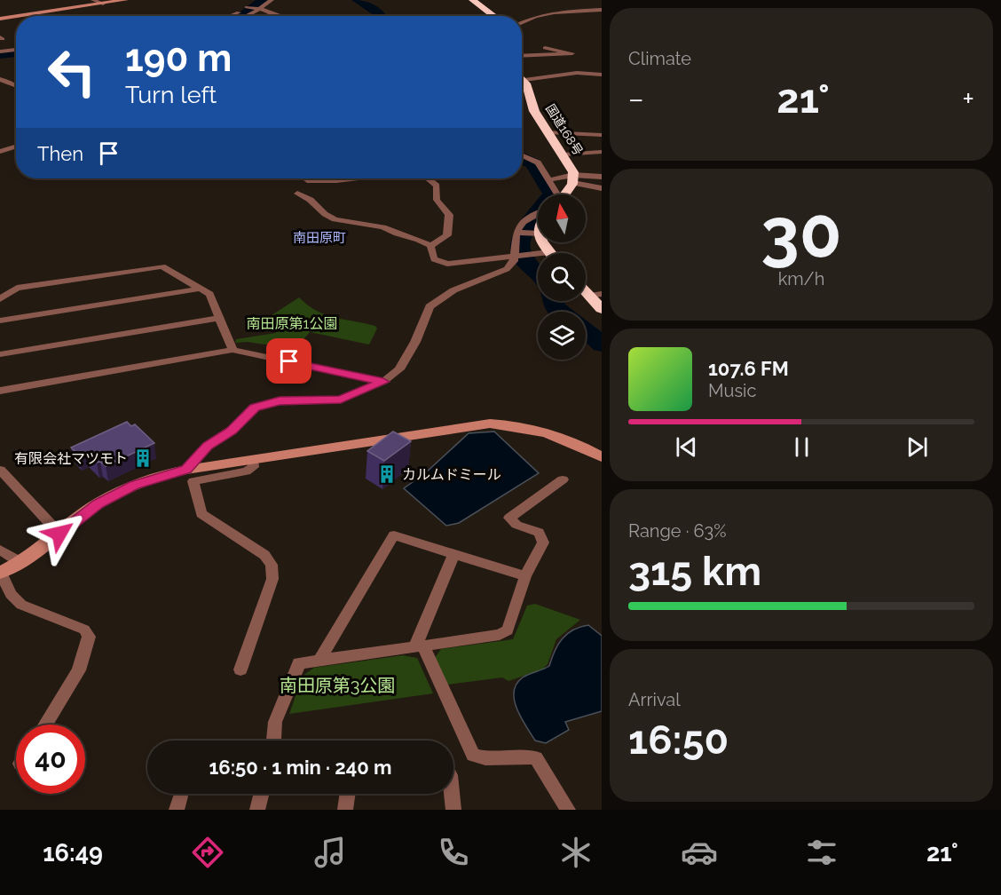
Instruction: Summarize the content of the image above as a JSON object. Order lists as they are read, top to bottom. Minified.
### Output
{"streets":{"highway":["国道168号"]},"districts":["南田原町"],"parks":["南田原第1公園","南田原第3公園"],"places":{"building":["有限会社マツモト","カルムドミール"]},"north":"top","page":{"tile":["Climate",["30","km/h"],["Range · 63%","315 km"],["Arrival","16:50"]],"turn":["190 m","Turn left"],"heat":["−","21°","+"],"then":"Then","song":["107.6 FM","Music"],"limit":"40","trip":"16:50 · 1 min · 240 m","tabs":["16:49","21°"]}}
